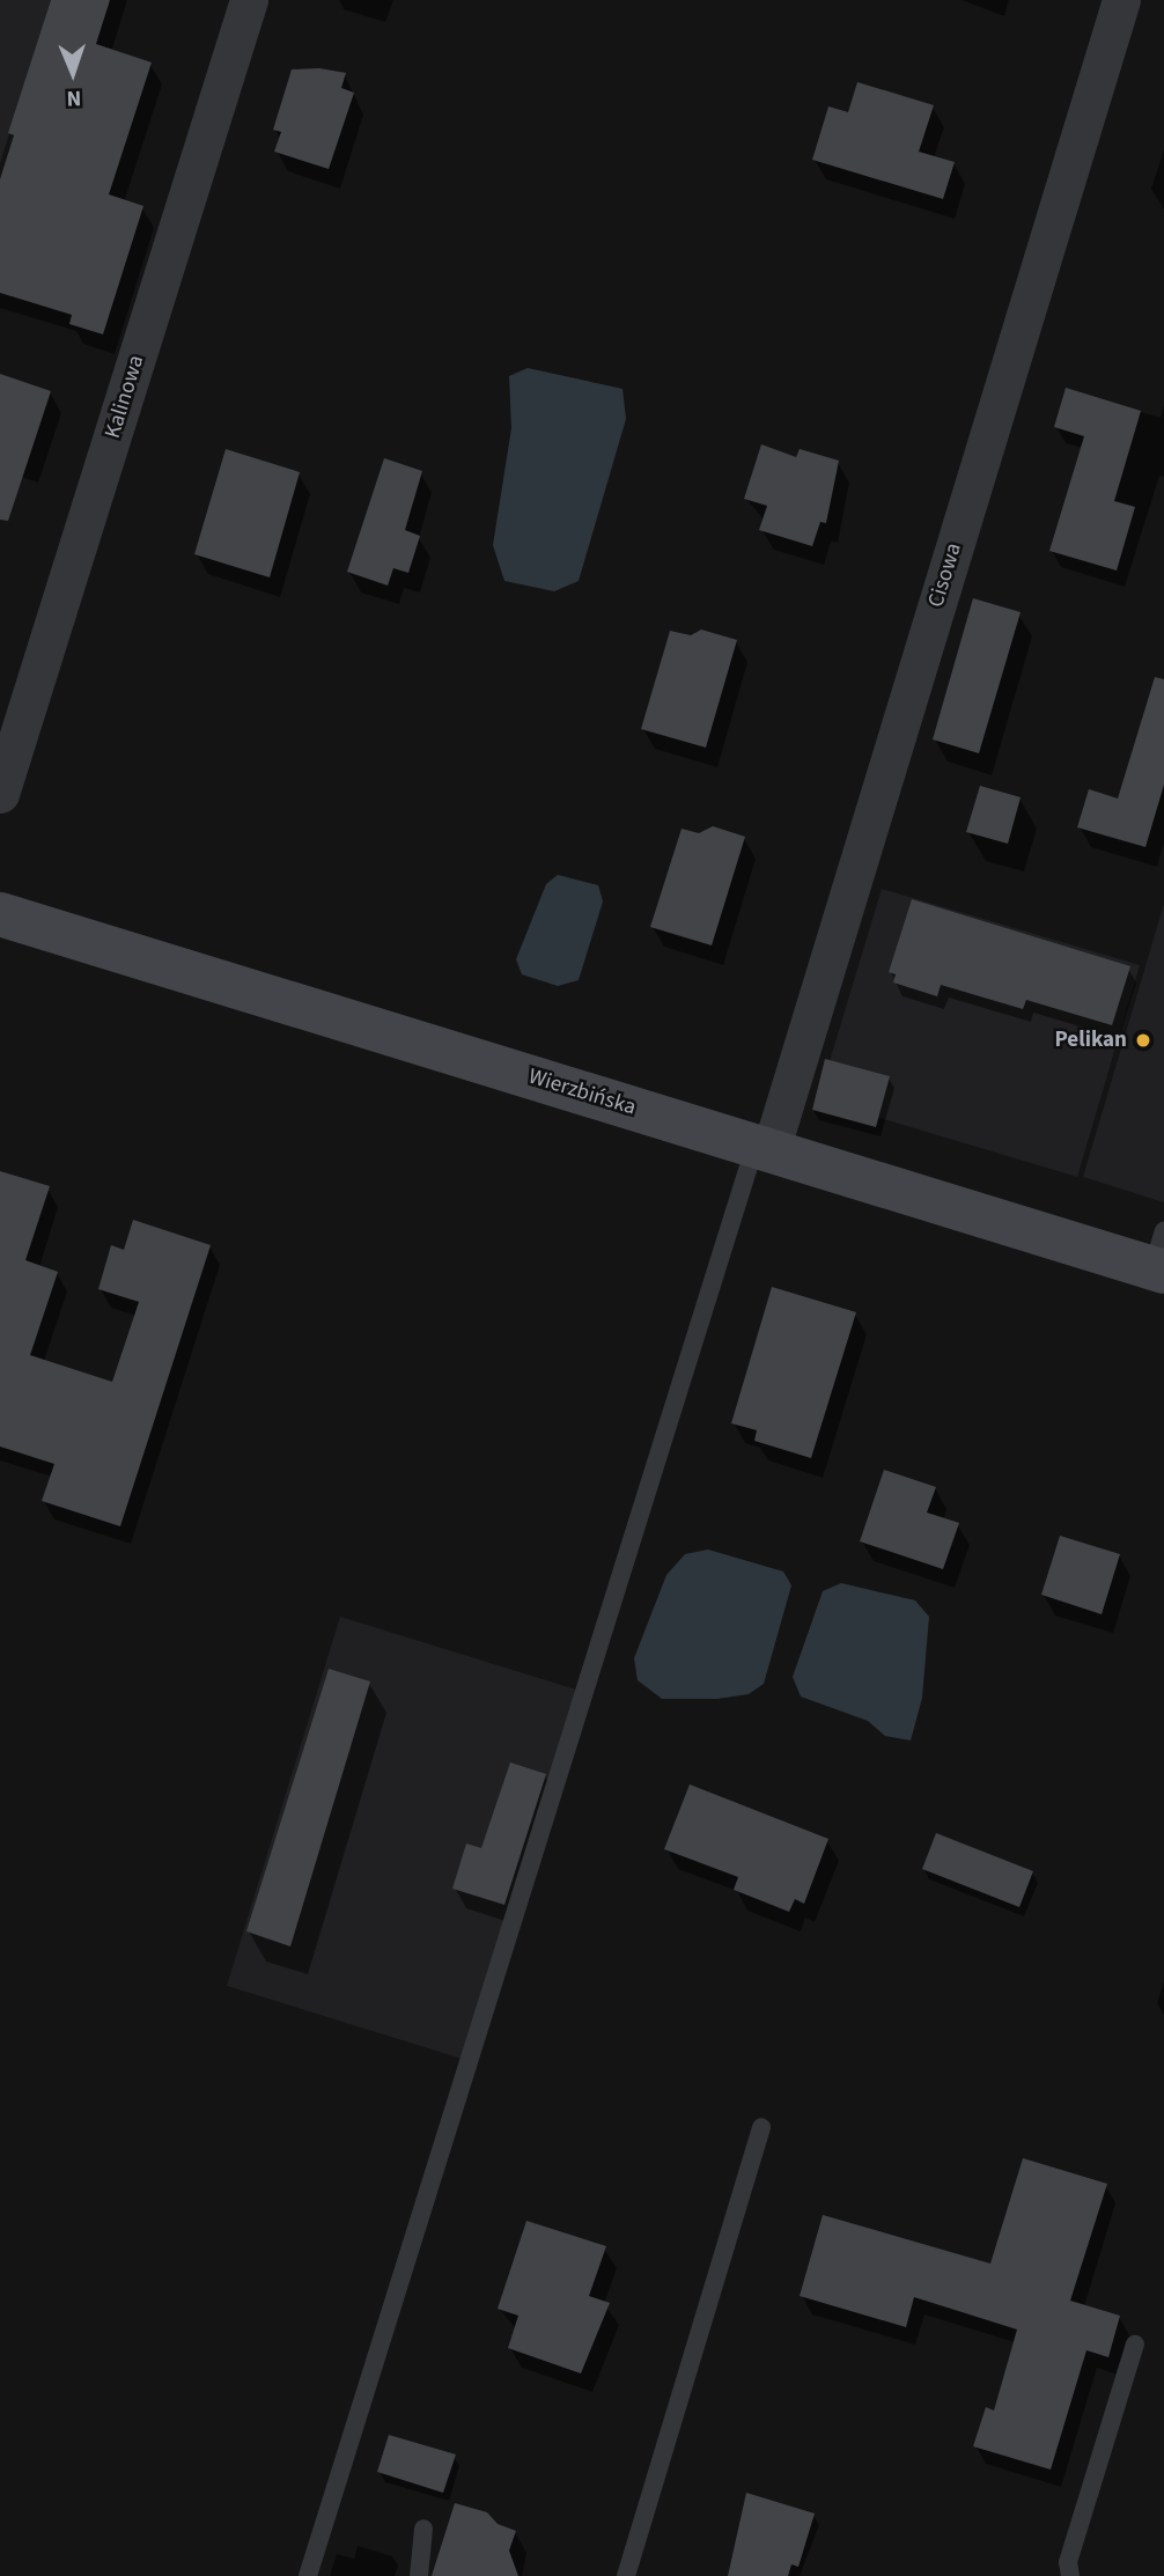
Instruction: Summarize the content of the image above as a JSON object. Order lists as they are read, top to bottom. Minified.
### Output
{"streets":{"street":["Kalinowa","Cisowa","Wierzbińska"]},"crossings":[["Cisowa","Wierzbińska"]],"places":["Pelikan"],"north":"bottom"}
